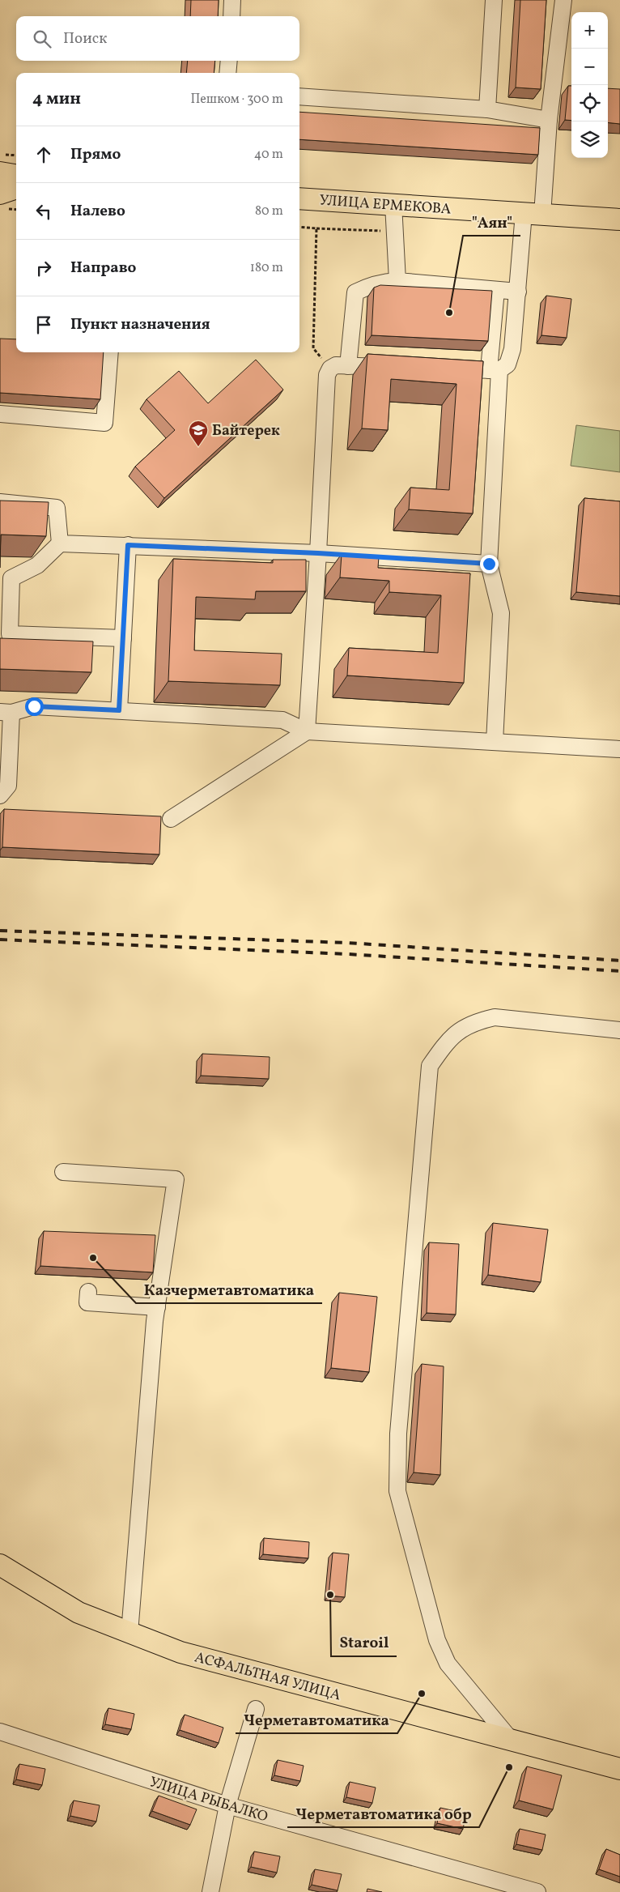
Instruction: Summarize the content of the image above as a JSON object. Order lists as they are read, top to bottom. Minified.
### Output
{"streets":{"main road":["УЛИЦА ЕРМЕКОВА","АСФАЛЬТНАЯ УЛИЦА"],"street":["УЛИЦА РЫБАЛКО"]},"places":{"other":["\"Аян\"","Казчерметавтоматика","Staroil","Черметавтоматика","Черметавтоматика обр"],"school or university":["Байтерек"]},"page":{"map_buttons":["+","−"],"search":"Поиск","heading":["4 мин","Пешком · 300 m"],"list":[["Прямо","40 m"],["Налево","80 m"],["Направо","180 m"],"Пункт назначения"]}}
